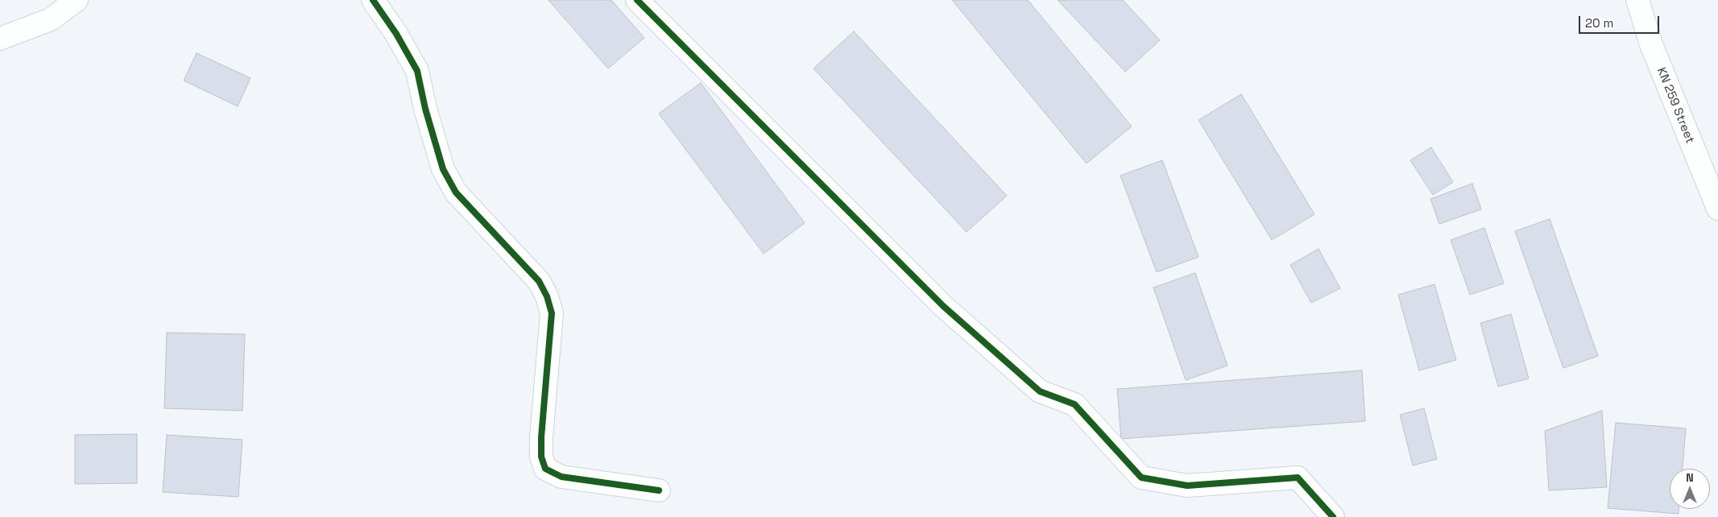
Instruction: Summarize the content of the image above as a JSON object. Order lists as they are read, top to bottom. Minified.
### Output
{"streets":{"street":["KN 259 Street"]},"scale_bar":"20 m","north":"top"}
